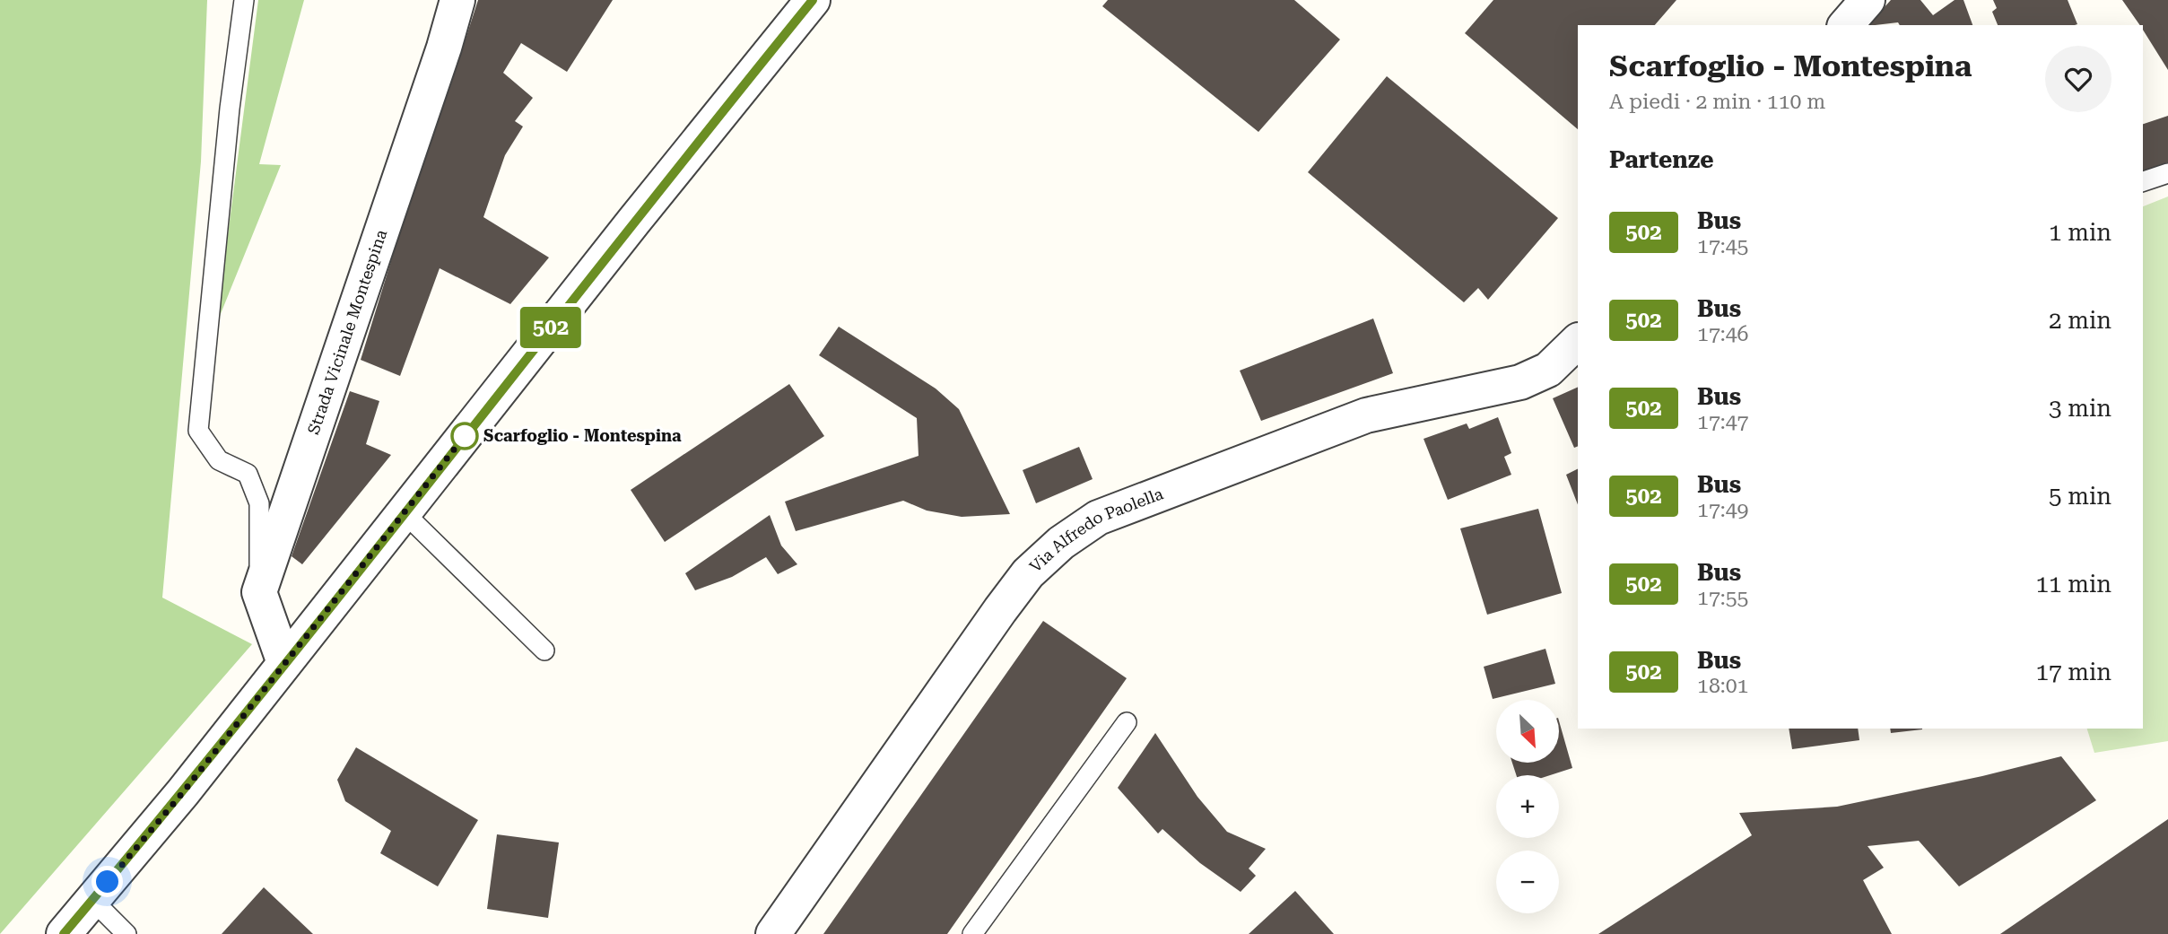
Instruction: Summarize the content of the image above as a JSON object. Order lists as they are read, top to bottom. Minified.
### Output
{"streets":{"street":["Strada Vicinale Montespina","Via Alfredo Paolella"]},"places":["Scarfoglio - Montespina"],"lines":["bus line 502"],"north":"bottom right","page":{"on_map":"502","heading":[["Scarfoglio - Montespina","A piedi · 2 min · 110 m"],"Partenze"],"list":[{"mark":"502","name":"Bus","note":"17:45","value":"1 min"},{"mark":"502","name":"Bus","note":"17:46","value":"2 min"},{"mark":"502","name":"Bus","note":"17:47","value":"3 min"},{"mark":"502","name":"Bus","note":"17:49","value":"5 min"},{"mark":"502","name":"Bus","note":"17:55","value":"11 min"},{"mark":"502","name":"Bus","note":"18:01","value":"17 min"}],"map_buttons":["+","−"]}}
